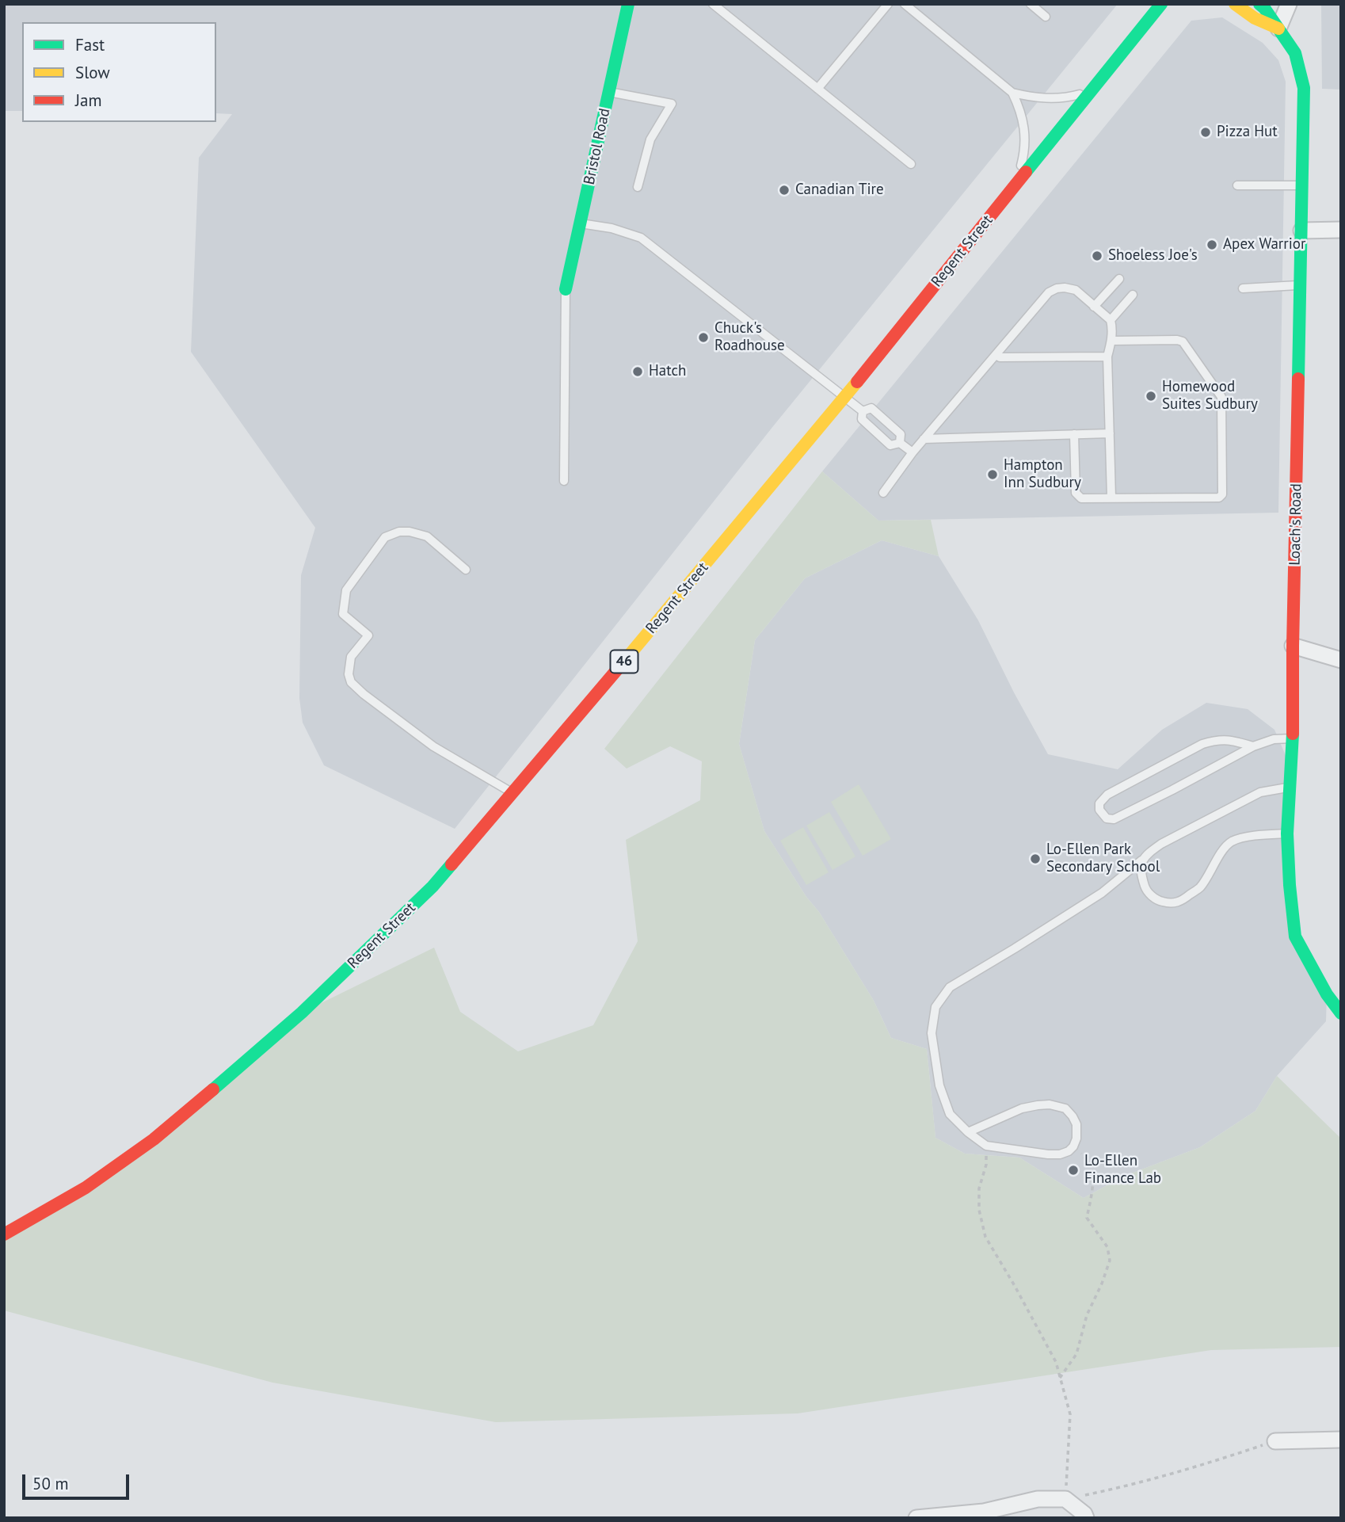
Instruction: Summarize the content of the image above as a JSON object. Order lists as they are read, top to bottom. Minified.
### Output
{"streets":{"main road":["Bristol Road","Regent Street","Loach's Road","46"]},"places":["Pizza Hut","Canadian Tire","Apex Warrior","Shoeless Joe's","Chuck's Roadhouse","Hatch","Homewood Suites Sudbury","Hampton Inn Sudbury","Lo-Ellen Park Secondary School","Lo-Ellen Finance Lab"],"legend":["Fast","Slow","Jam"],"scale_bar":"50 m"}
